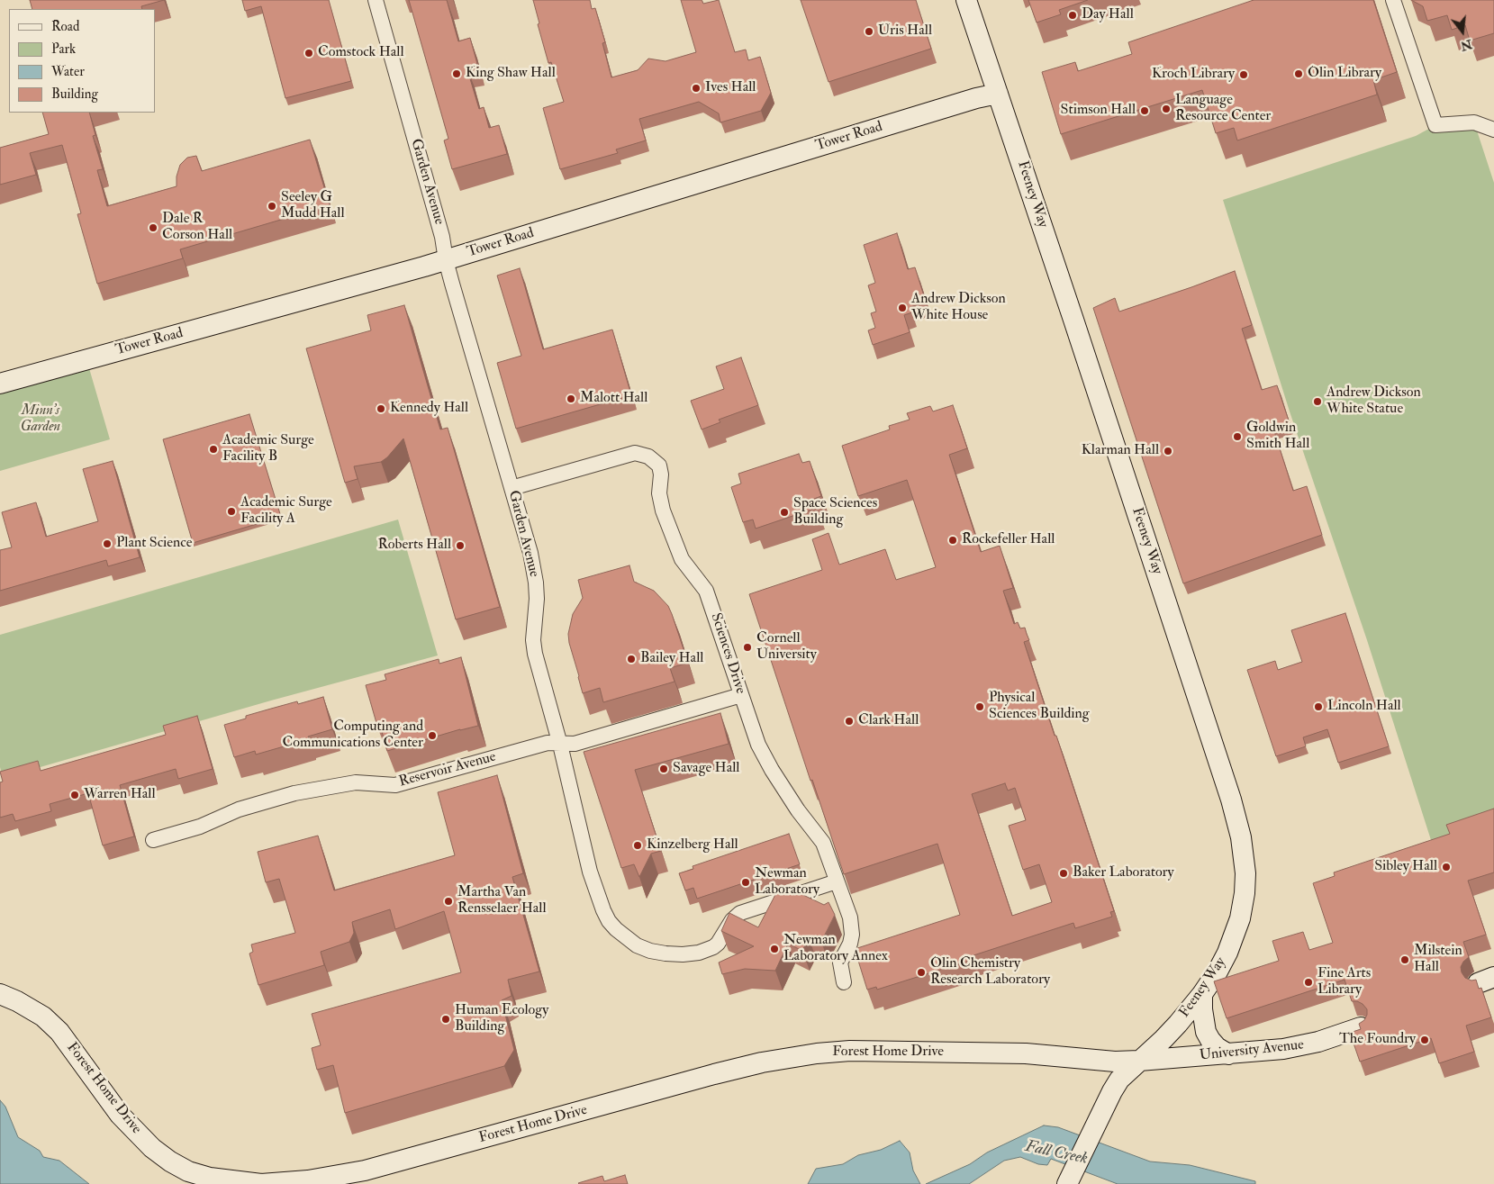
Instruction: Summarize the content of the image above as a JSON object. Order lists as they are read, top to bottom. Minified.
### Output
{"streets":{"street":["Tower Road","Garden Avenue","Feeney Way","Sciences Drive","Reservoir Avenue","University Avenue","Forest Home Drive"]},"crossings":[["Tower Road","Garden Avenue"],["Tower Road","Feeney Way"],["Garden Avenue","Sciences Drive"],["Garden Avenue","Reservoir Avenue"],["Feeney Way","University Avenue"],["Feeney Way","Forest Home Drive"],["Sciences Drive","Reservoir Avenue"],["University Avenue","Forest Home Drive"]],"water":["Fall Creek"],"parks":["Minn's Garden"],"places":["Day Hall","Uris Hall","Comstock Hall","King Shaw Hall","Olin Library","Kroch Library","Ives Hall","Language Resource Center","Stimson Hall","Seeley G Mudd Hall","Dale R Corson Hall","Andrew Dickson White House","Malott Hall","Andrew Dickson White Statue","Kennedy Hall","Goldwin Smith Hall","Academic Surge Facility B","Klarman Hall","Academic Surge Facility A","Space Sciences Building","Rockefeller Hall","Plant Science","Roberts Hall","Cornell University","Bailey Hall","Physical Sciences Building","Lincoln Hall","Clark Hall","Computing and Communications Center","Savage Hall","Warren Hall","Kinzelberg Hall","Sibley Hall","Baker Laboratory","Newman Laboratory","Martha Van Rensselaer Hall","Newman Laboratory Annex","Milstein Hall","Olin Chemistry Research Laboratory","Fine Arts Library","Human Ecology Building","The Foundry"],"legend":["Road","Park","Water","Building"],"north":"bottom"}
